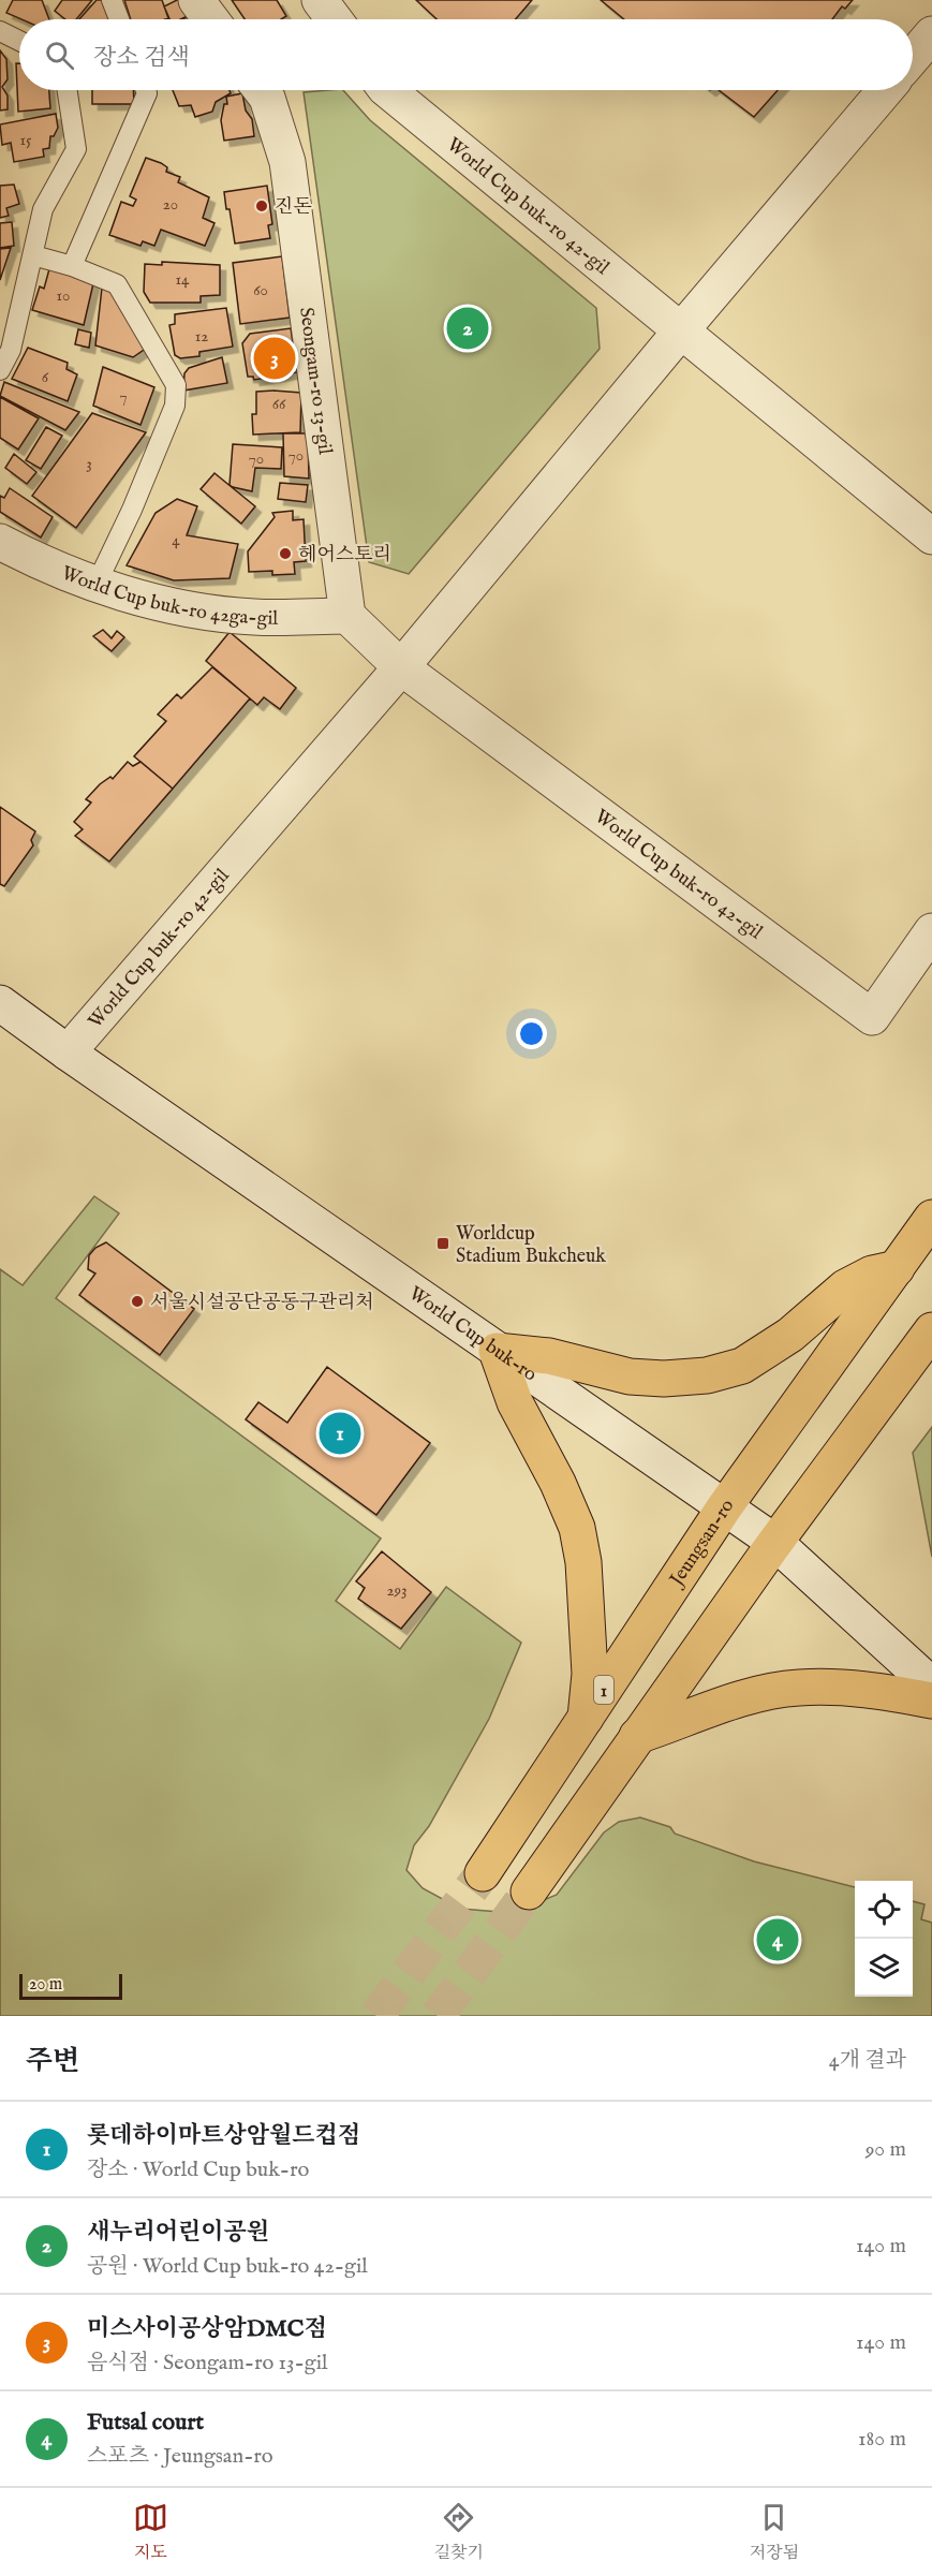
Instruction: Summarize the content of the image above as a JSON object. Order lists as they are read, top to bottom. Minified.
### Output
{"streets":{"main road":["Jeungsan-ro","1"],"street":["World Cup buk-ro 42-gil","Seongam-ro 13-gil","World Cup buk-ro 42ga-gil","World Cup buk-ro"]},"crossings":[["World Cup buk-ro 42-gil","World Cup buk-ro"],["Seongam-ro 13-gil","World Cup buk-ro 42ga-gil"],["World Cup buk-ro","Jeungsan-ro"]],"places":{"other":["진돈","헤어스토리","서울시설공단공동구관리처"],"transit":["Worldcup Stadium Bukcheuk"]},"house_numbers":["15","20","14","60","10","12","6","7","66","70","70","3","4","293"],"scale_bar":"20 m","page":{"search":"장소 검색","pins":["2","3","1","4"],"scale":"20 m","heading":["주변","4개 결과"],"list":[{"mark":"1","name":"롯데하이마트상암월드컵점","note":"장소 · World Cup buk-ro","value":"90 m"},{"mark":"2","name":"새누리어린이공원","note":"공원 · World Cup buk-ro 42-gil","value":"140 m"},{"mark":"3","name":"미스사이공상암DMC점","note":"음식점 · Seongam-ro 13-gil","value":"140 m"},{"mark":"4","name":"Futsal court","note":"스포츠 · Jeungsan-ro","value":"180 m"}],"nav":["지도","길찾기","저장됨"]}}
